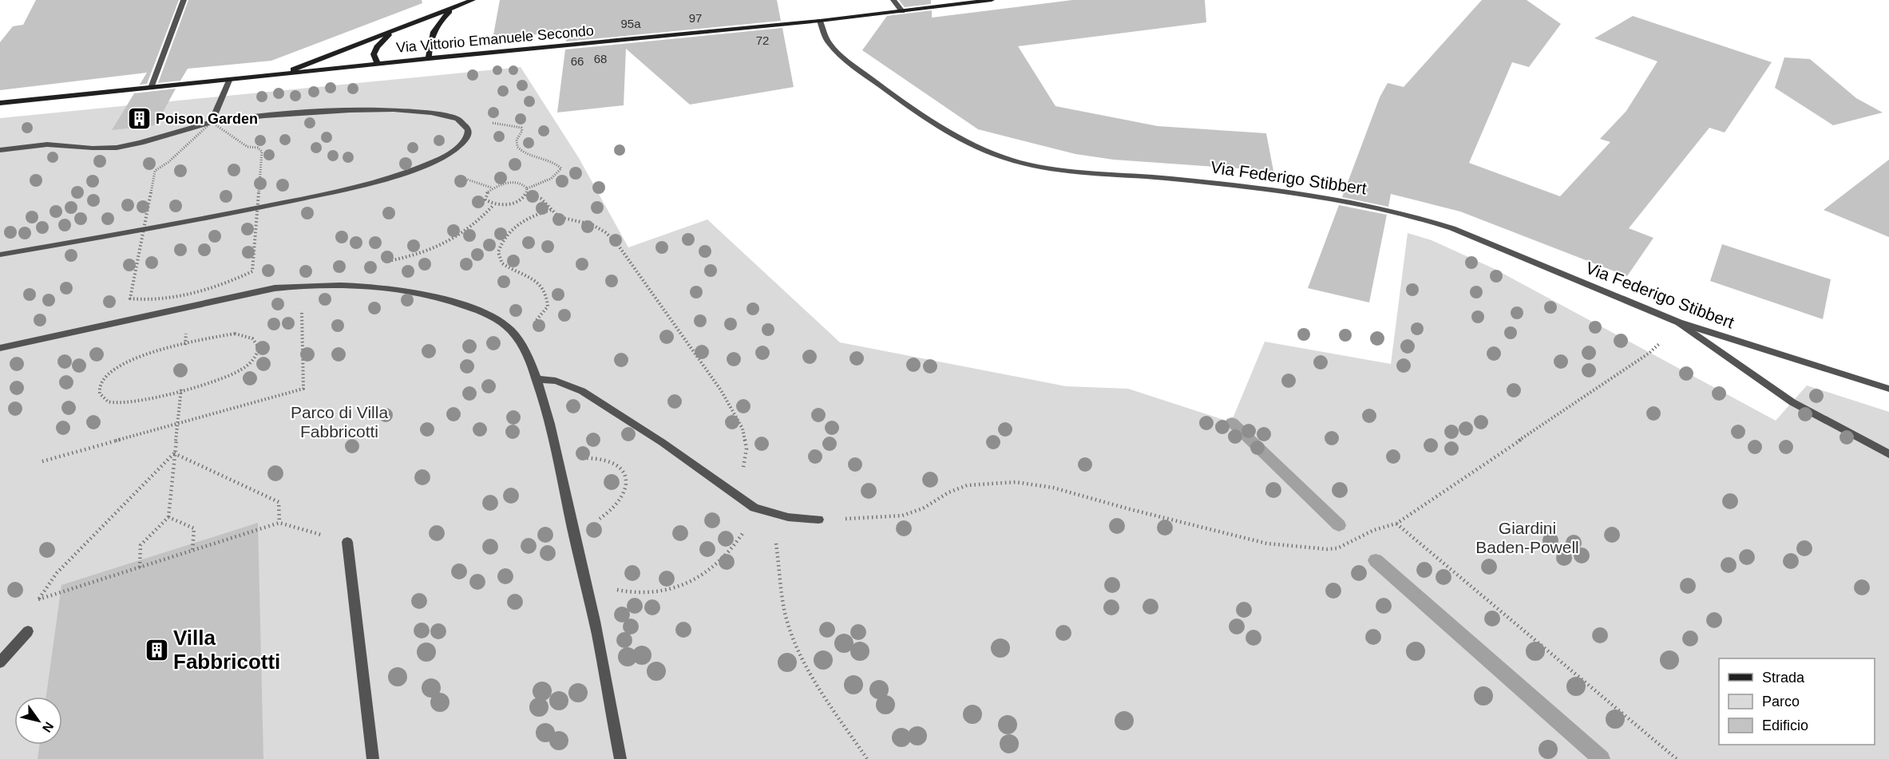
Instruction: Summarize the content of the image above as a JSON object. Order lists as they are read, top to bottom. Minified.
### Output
{"streets":{"street":["Via Vittorio Emanuele Secondo","Via Federigo Stibbert"]},"crossings":[["Via Vittorio Emanuele Secondo","Via Federigo Stibbert"]],"parks":["Parco di Villa Fabbricotti","Giardini Baden-Powell"],"places":{"building":["Poison Garden","Villa Fabbricotti"]},"house_numbers":["97","95a","72","68","66"],"legend":["Strada","Parco","Edificio"],"north":"bottom right"}
